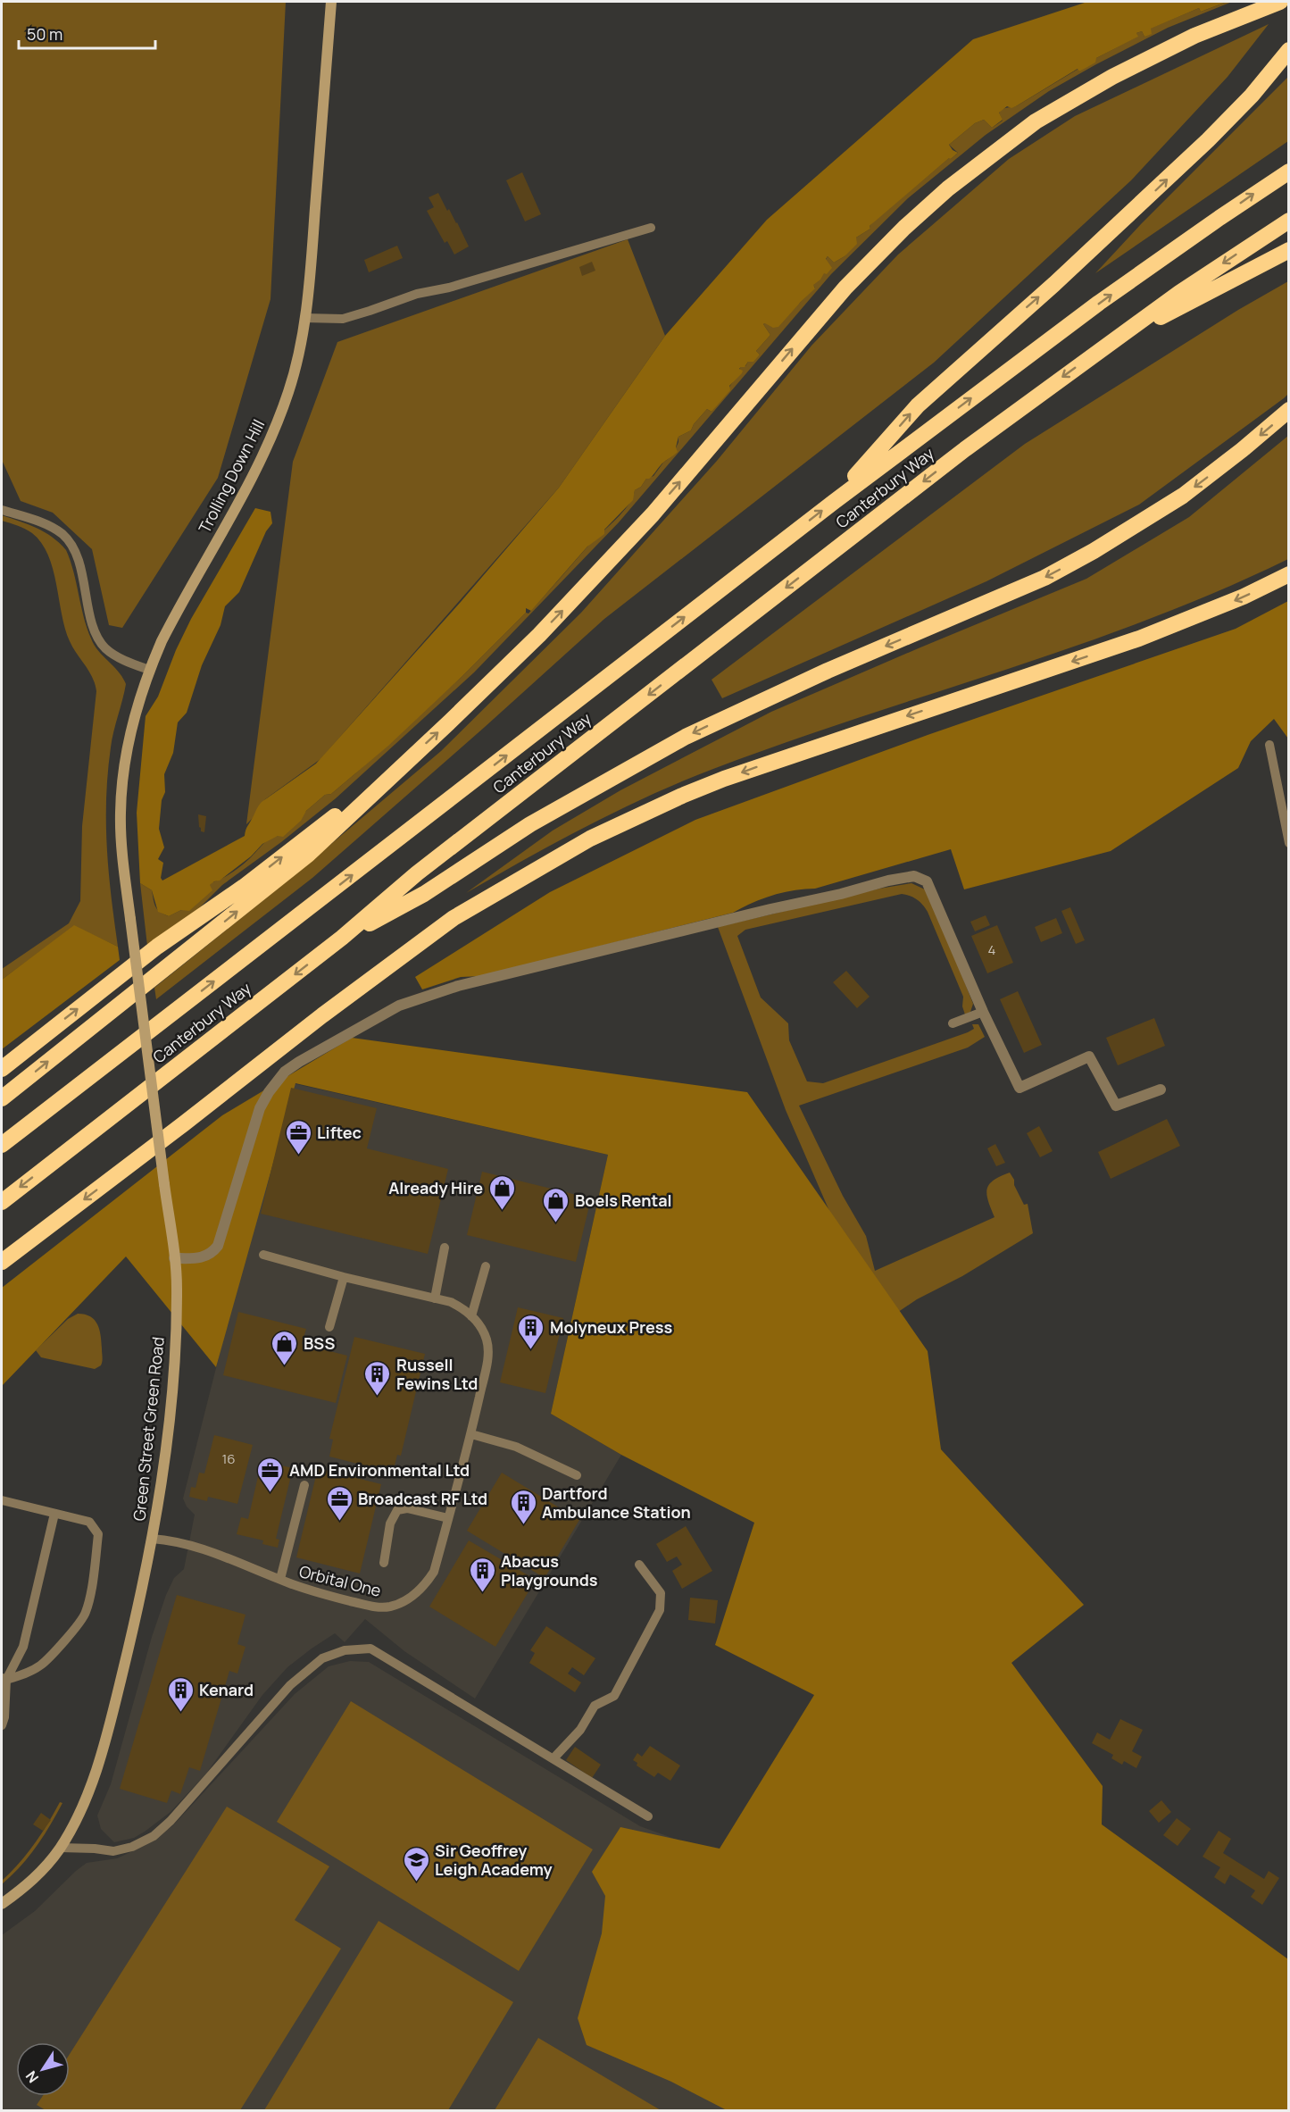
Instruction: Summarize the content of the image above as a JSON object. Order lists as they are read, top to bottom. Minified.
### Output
{"streets":{"highway":["Canterbury Way"],"main road":["Trolling Down Hill","Green Street Green Road"],"lane":["Orbital One"]},"crossings":[["Trolling Down Hill","Green Street Green Road"],["Green Street Green Road","Orbital One"]],"places":{"office":["Liftec","AMD Environmental Ltd","Broadcast RF Ltd"],"shop":["Already Hire","Boels Rental","BSS"],"building":["Molyneux Press","Russell Fewins Ltd","Dartford Ambulance Station","Abacus Playgrounds","Kenard"],"school or university":["Sir Geoffrey Leigh Academy"]},"house_numbers":["4","16"],"scale_bar":"50 m","north":"bottom left"}
